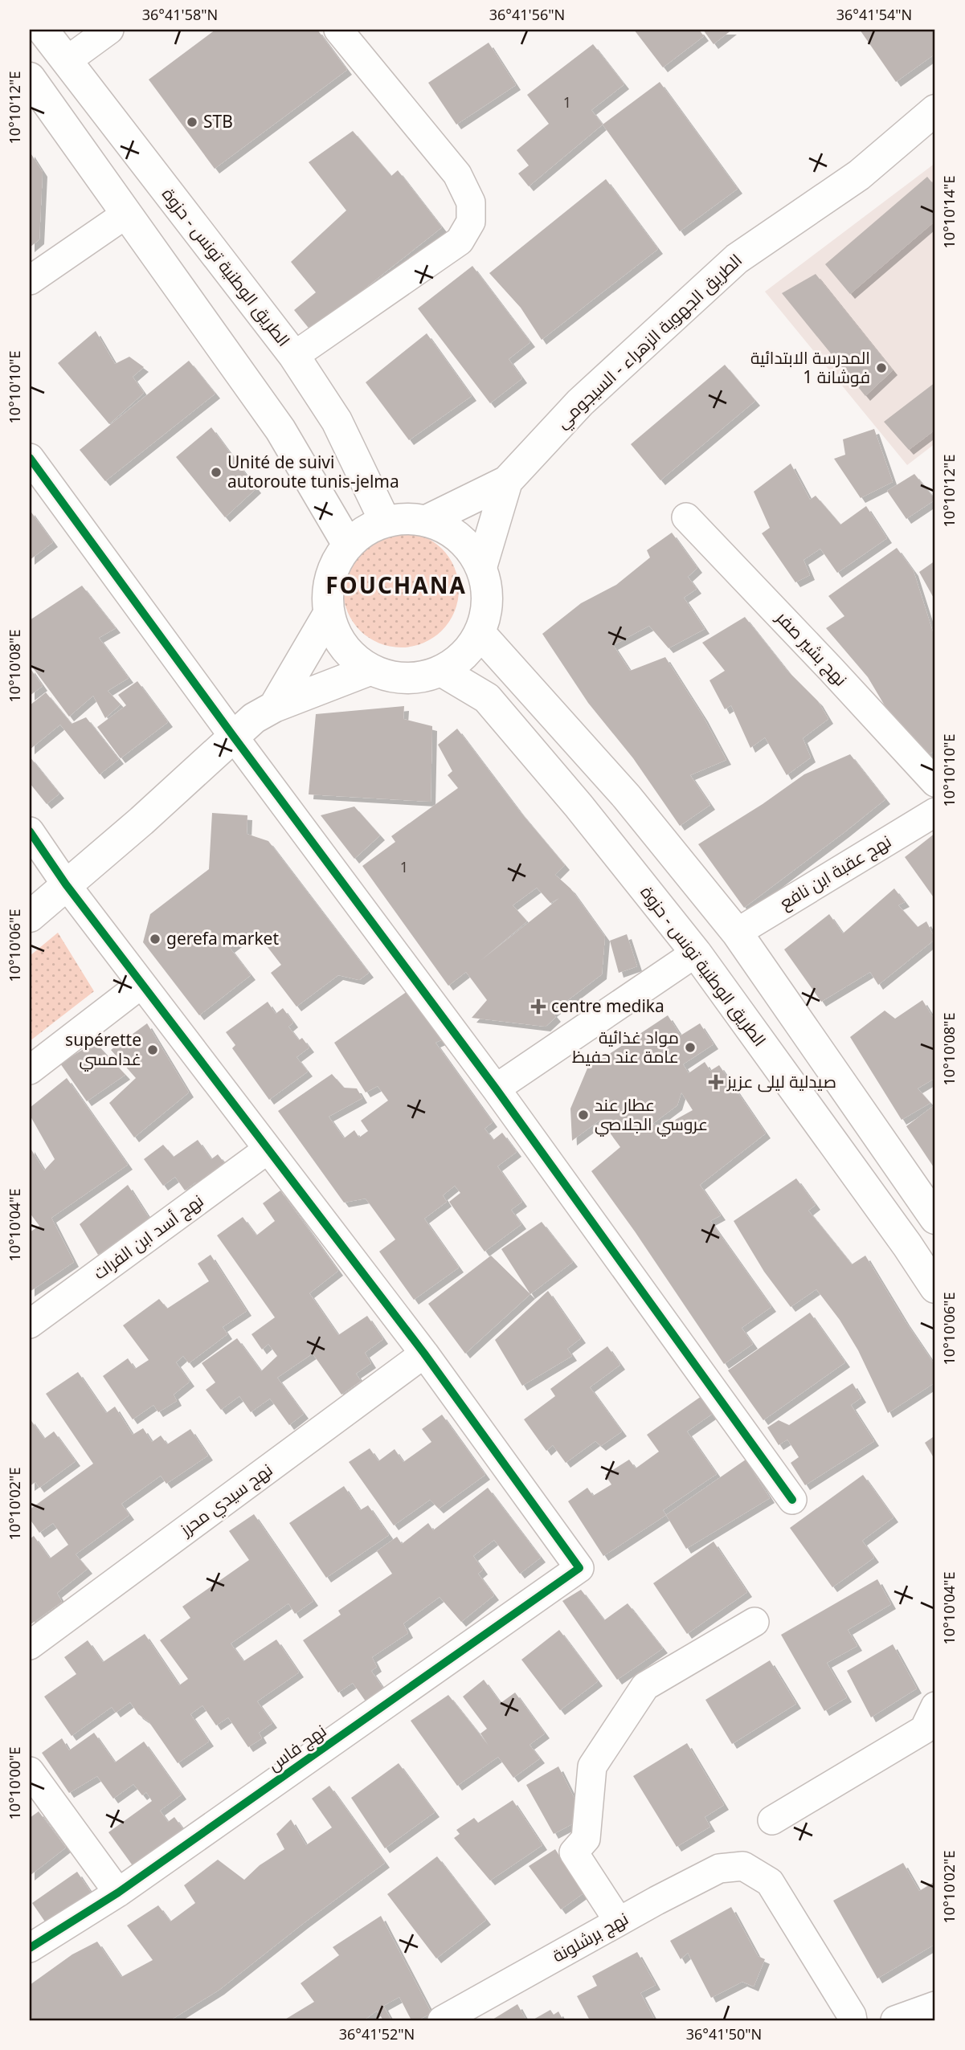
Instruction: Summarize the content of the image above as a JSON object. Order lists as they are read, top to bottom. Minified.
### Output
{"streets":{"main road":["الطريق الوطنية تونس - حزوة","الطريق الجهوية الزهراء - السيجومي"],"street":["نهج بشير صفر","نهج عقبة ابن نافع","نهج أسد ابن الفرات","نهج سيدي محرز","نهج فاس","نهج برشلونة"]},"crossings":[["الطريق الوطنية تونس - حزوة","الطريق الجهوية الزهراء - السيجومي"],["نهج سيدي محرز","نهج فاس"]],"districts":["FOUCHANA"],"places":{"other":["STB","المدرسة الابتدائية فوشانة 1","Unité de suivi autoroute tunis-jelma","gerefa market","مواد غذائية عامة عند حفيظ","supérette غدامسي","عطار عند عروسي الجلاصي"],"health":["centre medika","صيدلية ليلى عزيز"]},"house_numbers":["1","1"],"coordinates":["36°41'58\"N","36°41'56\"N","36°41'54\"N","10°10'12\"E","10°10'14\"E","10°10'10\"E","10°10'08\"E","10°10'06\"E","10°10'04\"E","10°10'02\"E","10°10'00\"E","36°41'52\"N","36°41'50\"N"]}
